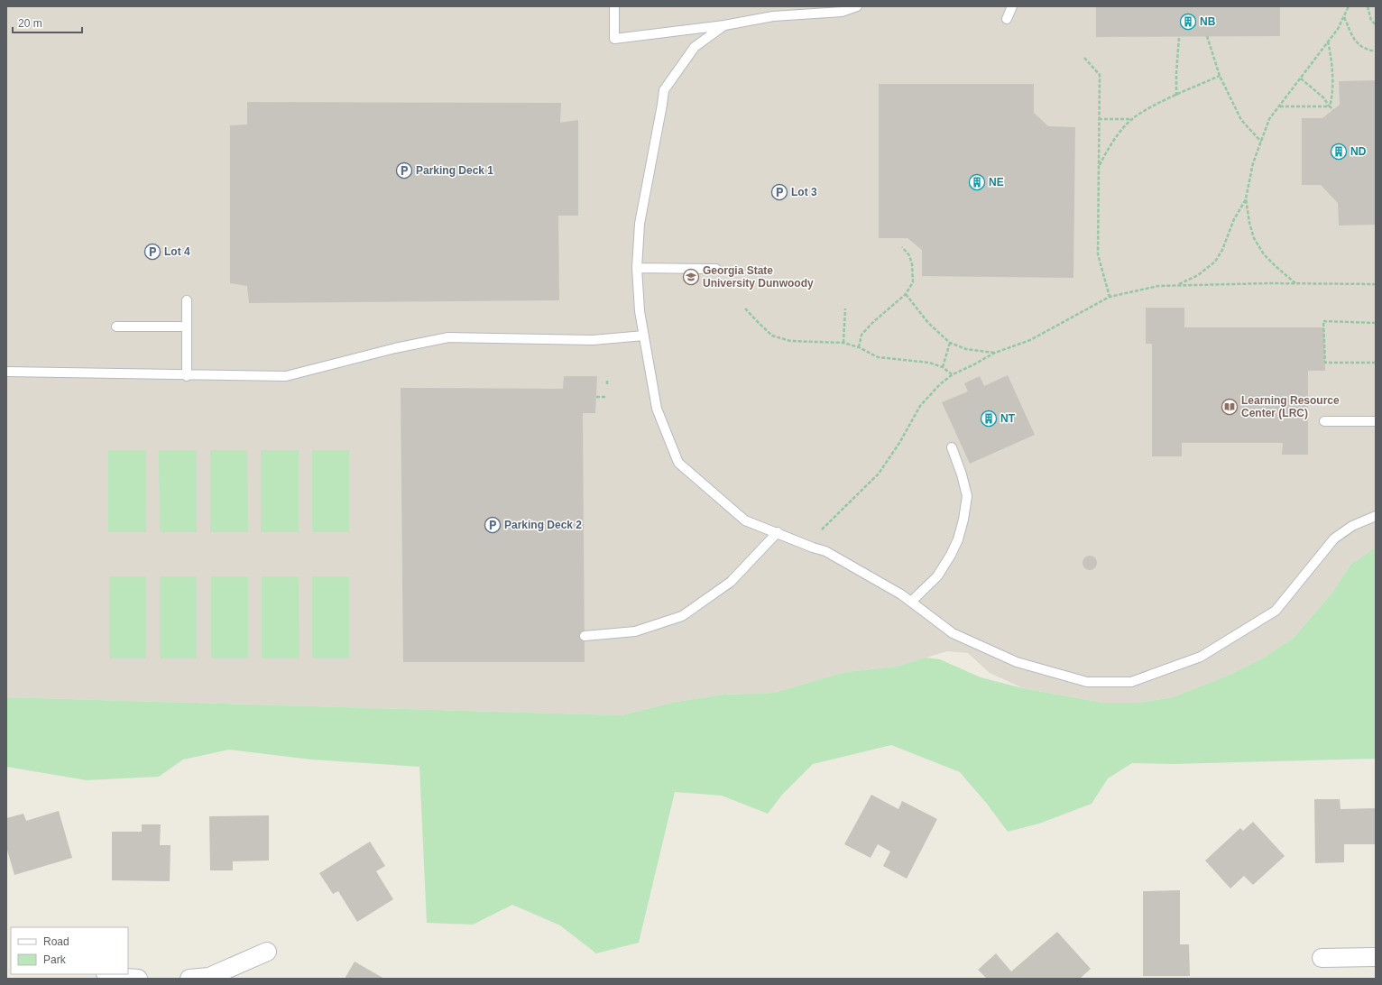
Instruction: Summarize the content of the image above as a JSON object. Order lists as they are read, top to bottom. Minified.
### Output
{"places":{"building":["NB","ND","NE","NT"],"parking":["Parking Deck 1","Lot 3","Lot 4","Parking Deck 2"],"school or university":["Georgia State University Dunwoody"],"library":["Learning Resource Center (LRC)"]},"legend":["Road","Park"],"scale_bar":"20 m"}
